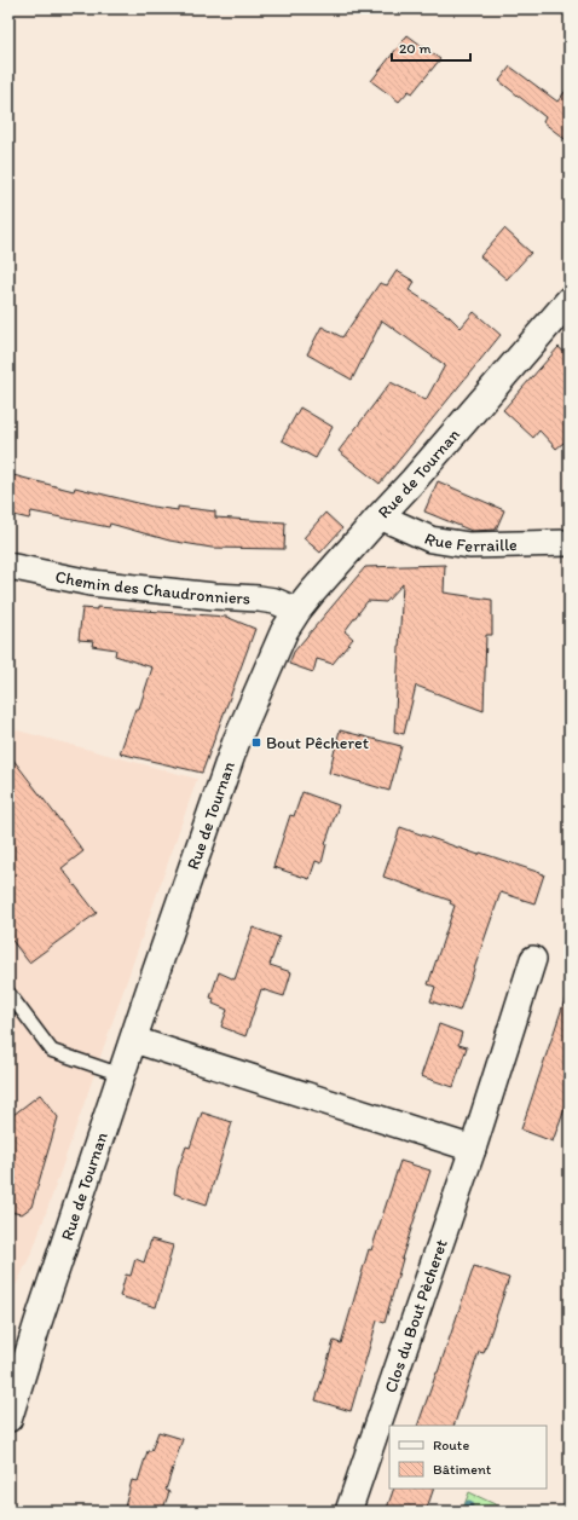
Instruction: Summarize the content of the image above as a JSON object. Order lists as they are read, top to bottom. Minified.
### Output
{"streets":{"street":["Rue de Tournan","Rue Ferraille","Chemin des Chaudronniers","Clos du Bout Pècheret"]},"crossings":[["Rue de Tournan","Rue Ferraille"],["Rue de Tournan","Chemin des Chaudronniers"]],"places":{"transit":["Bout Pêcheret"]},"legend":["Route","Bâtiment"],"scale_bar":"20 m"}
